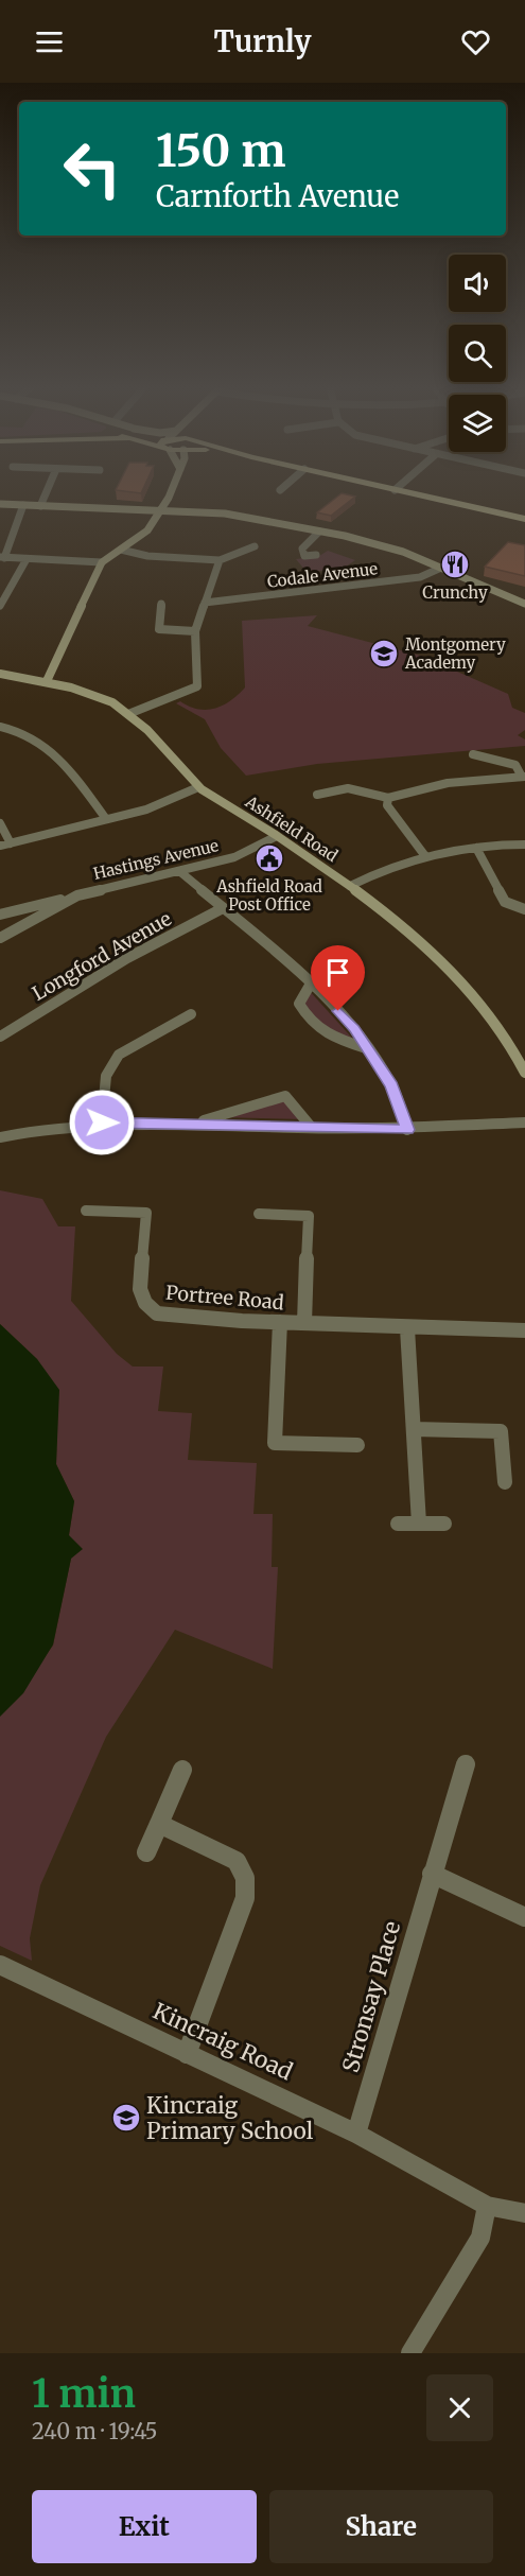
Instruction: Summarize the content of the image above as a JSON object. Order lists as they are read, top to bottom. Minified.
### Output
{"streets":{"street":["Codale Avenue","Ashfield Road","Hastings Avenue","Longford Avenue","Portree Road","Stronsay Place","Kincraig Road"]},"crossings":[["Ashfield Road","Hastings Avenue"],["Stronsay Place","Kincraig Road"]],"places":{"restaurant":["Crunchy"],"school or university":["Montgomery Academy","Kincraig Primary School"],"public building":["Ashfield Road Post Office"]},"page":{"header":"Turnly","turn":["150 m","Carnforth Avenue"],"heading":["1 min","240 m · 19:45"],"buttons":["Exit","Share"]}}
